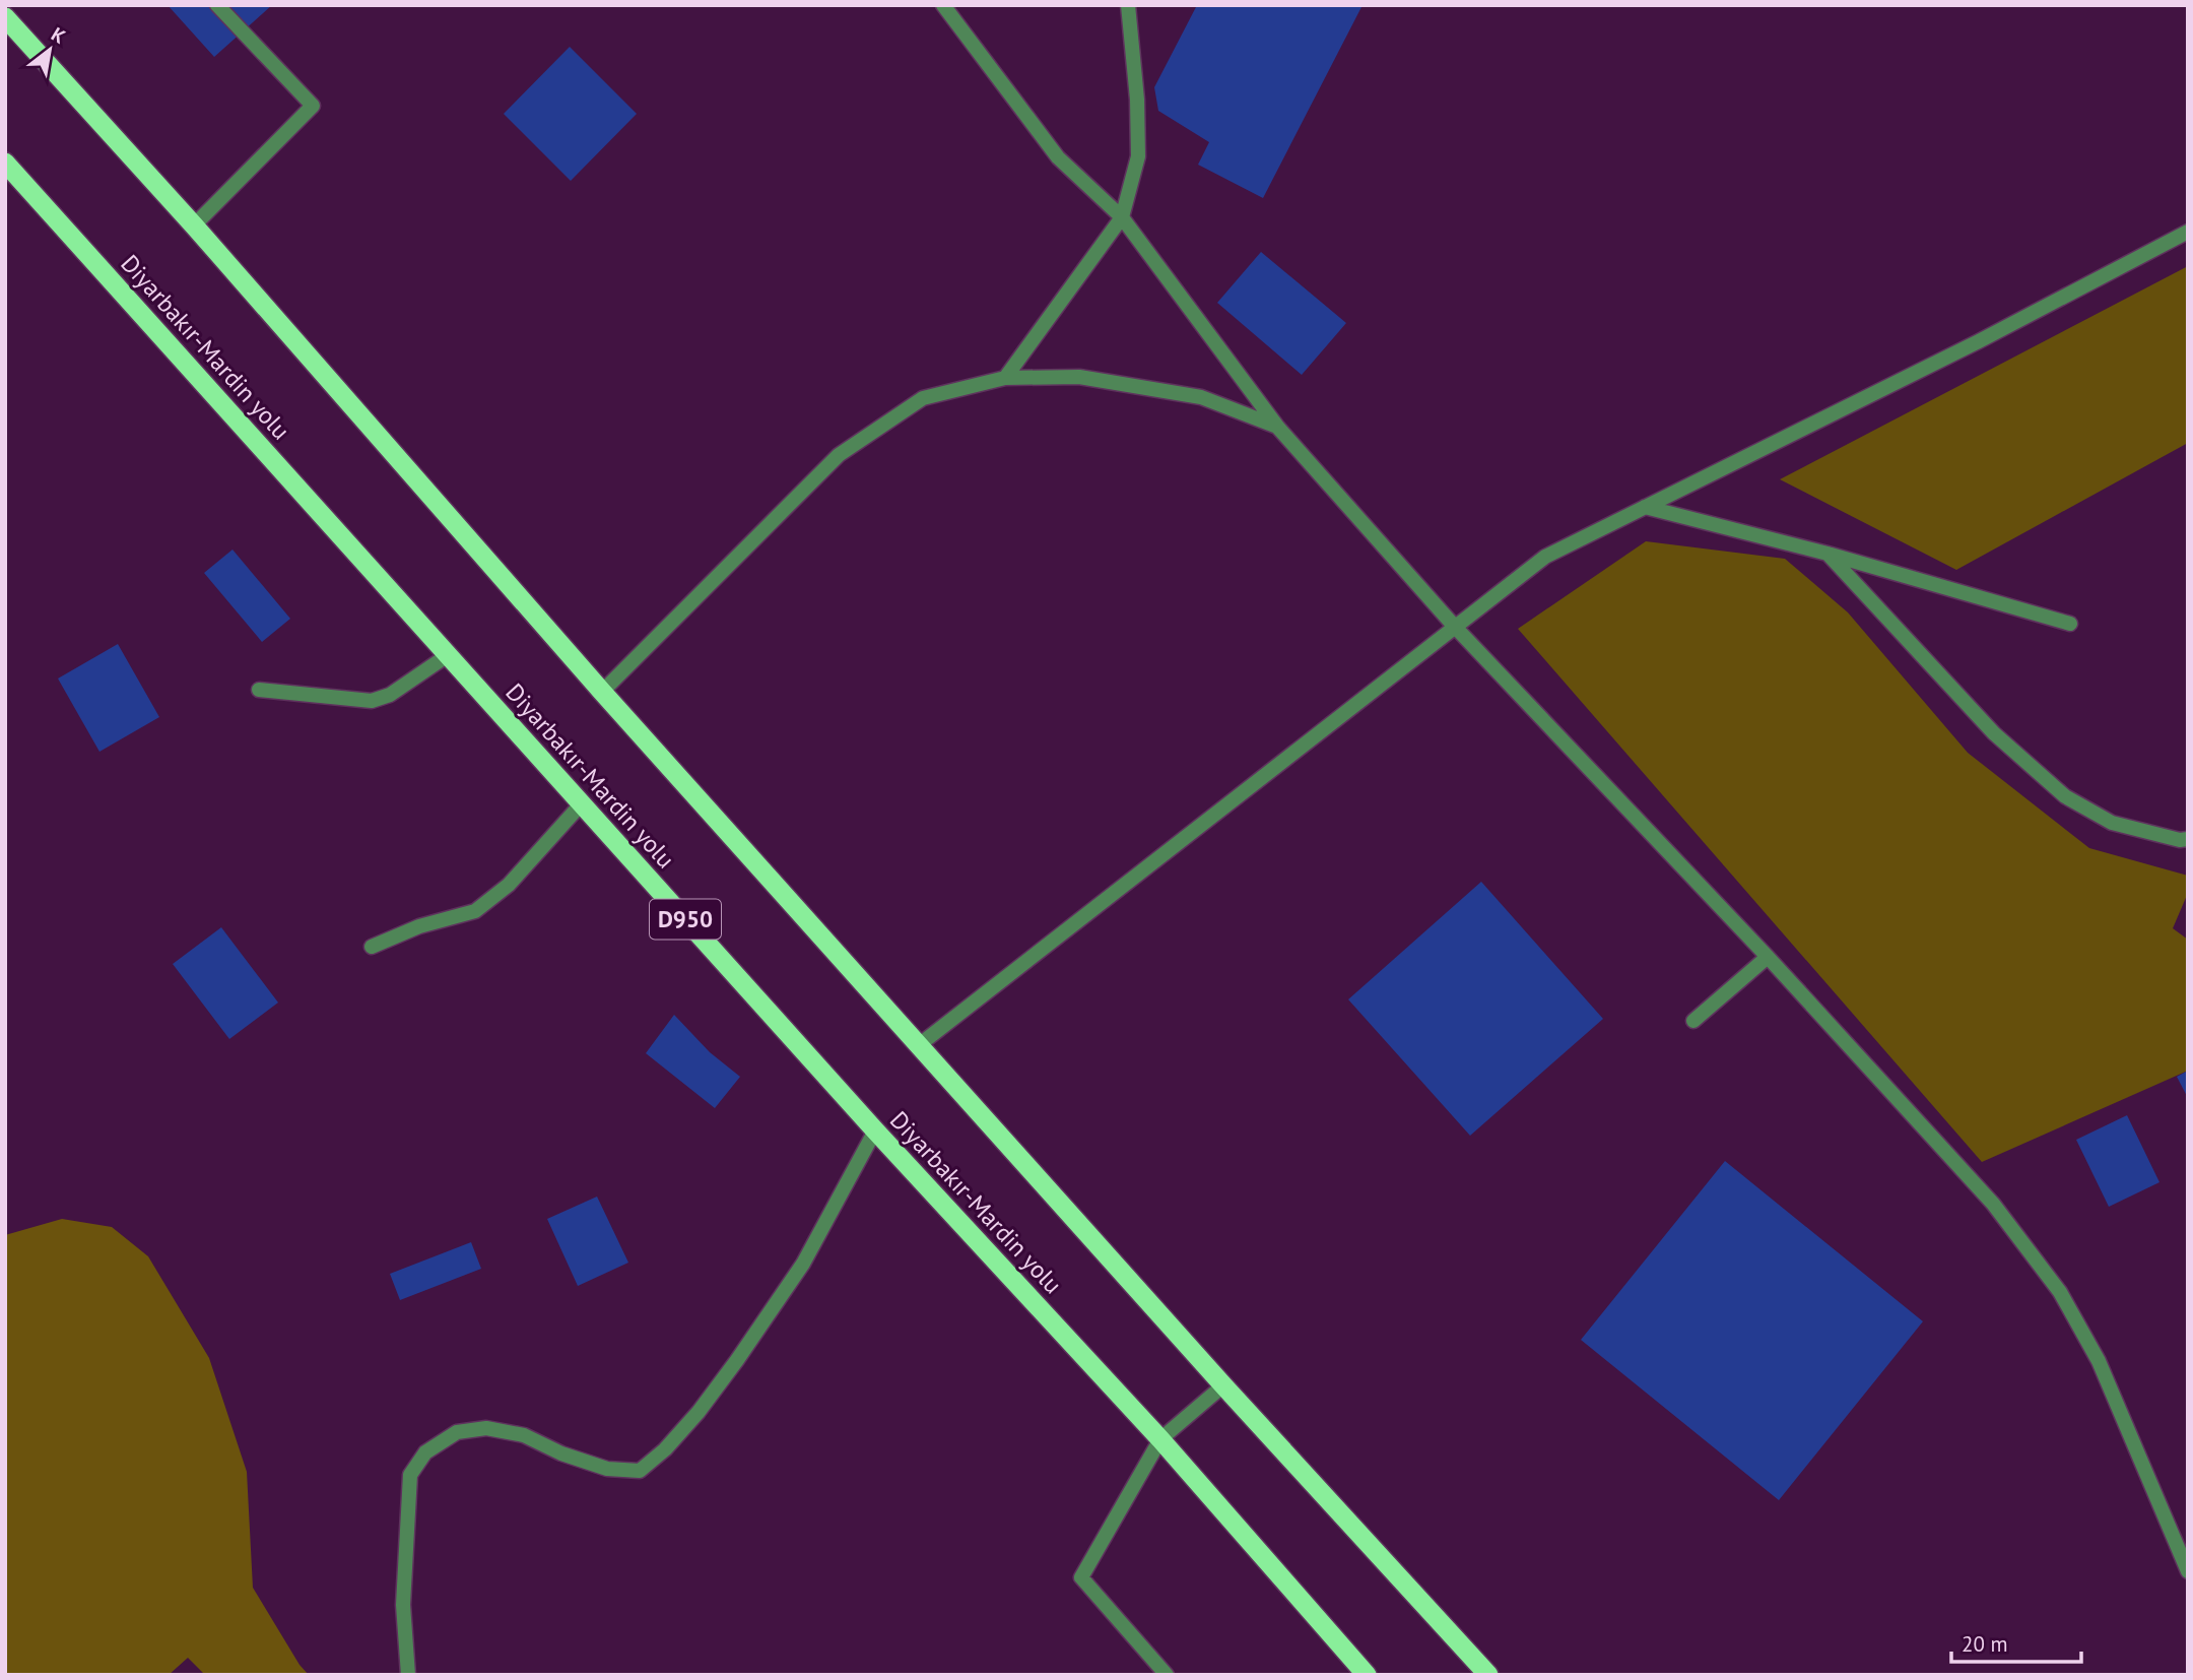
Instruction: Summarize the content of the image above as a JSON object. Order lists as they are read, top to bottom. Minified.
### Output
{"streets":{"highway":["Diyarbakır-Mardin yolu","D950"]},"scale_bar":"20 m","north":"top right"}
